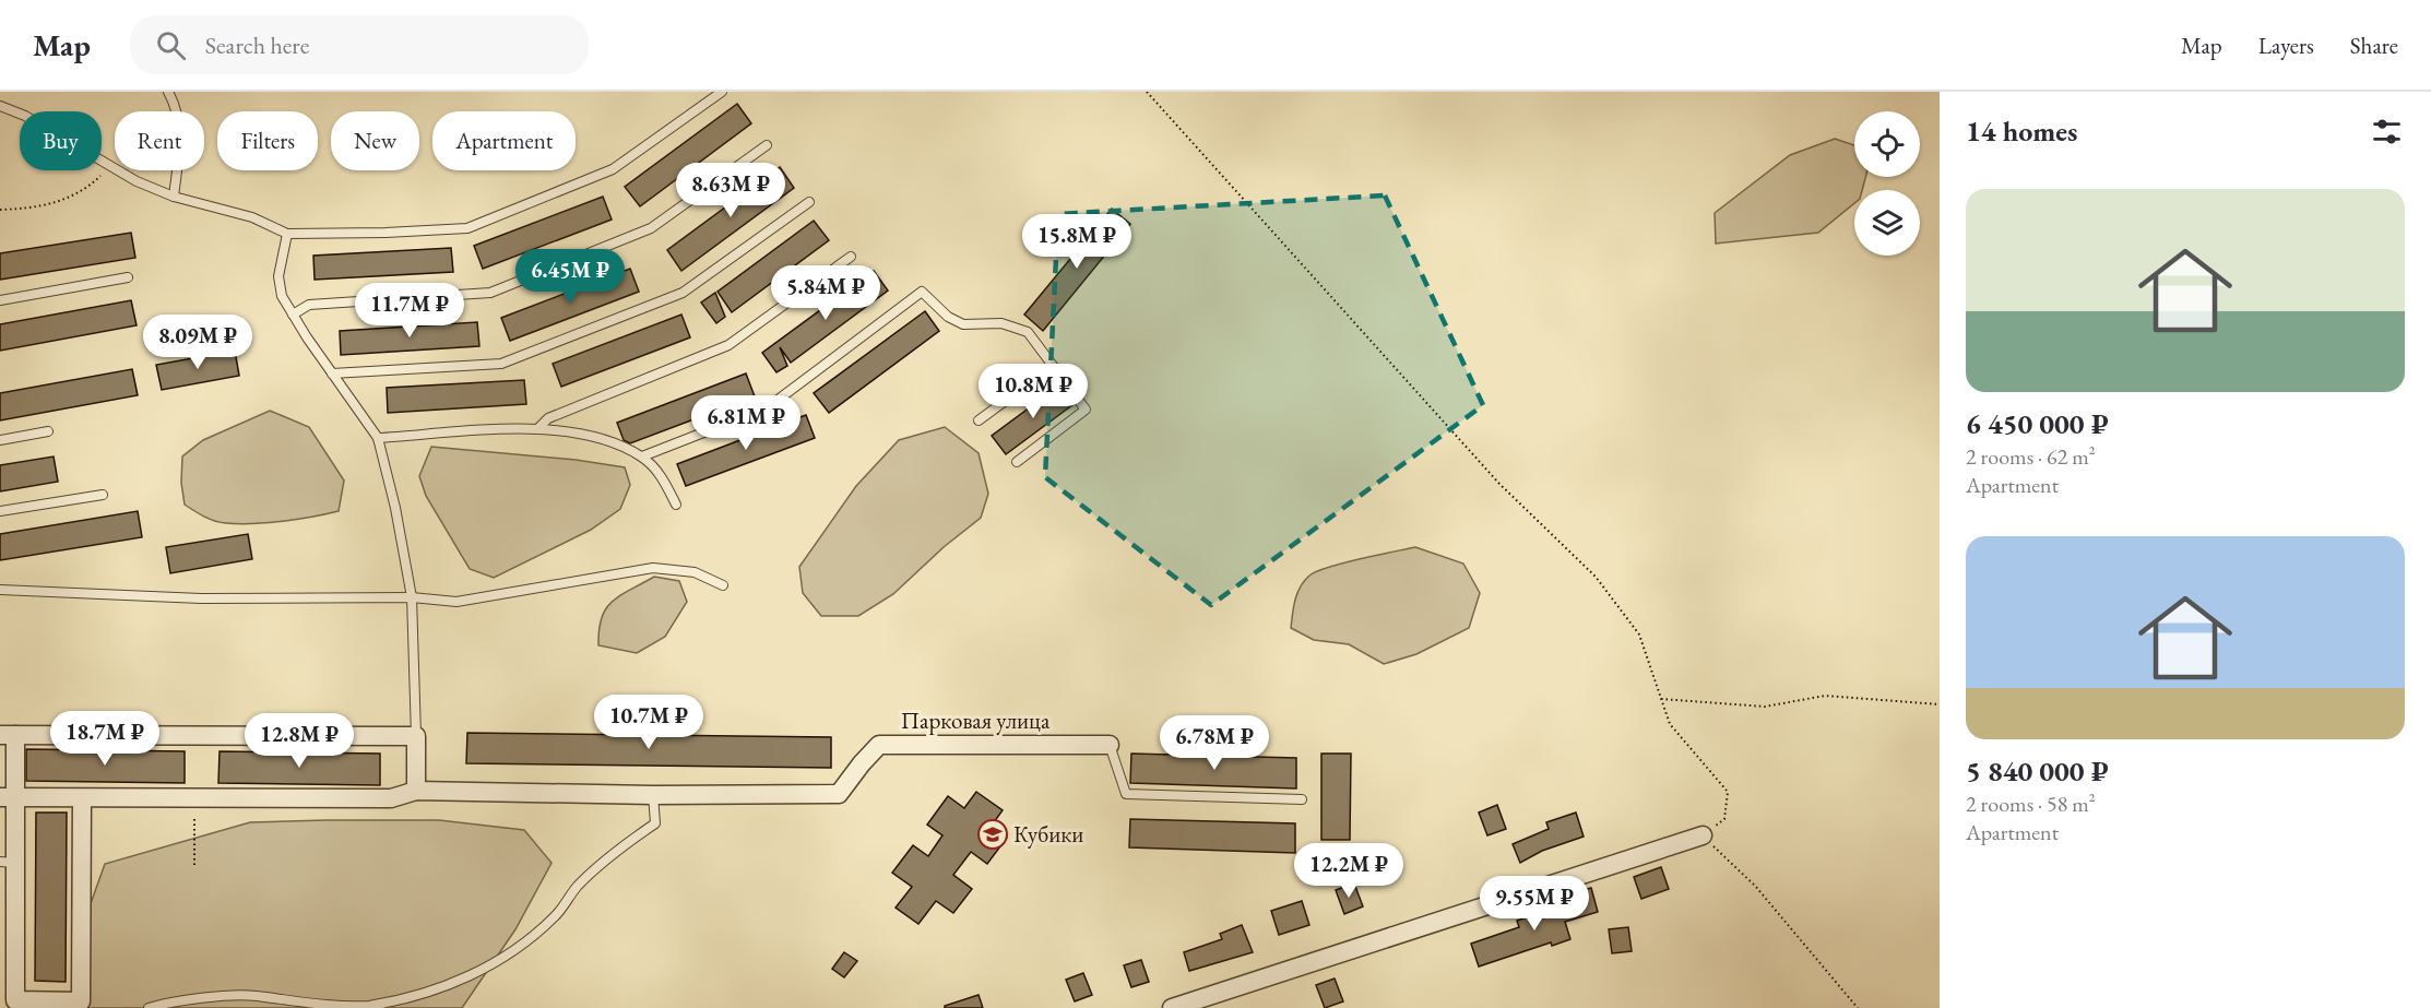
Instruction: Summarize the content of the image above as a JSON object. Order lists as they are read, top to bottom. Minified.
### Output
{"streets":{"street":["Парковая улица"]},"places":{"school or university":["Кубики"]},"page":{"header":"Map","search":"Search here","nav":["Map","Layers","Share"],"heading":"14 homes","chip":["Buy","Rent","Filters","New","Apartment"],"price":["8.63M ₽","15.8M ₽","6.45M ₽","5.84M ₽","11.7M ₽","8.09M ₽","10.8M ₽","6.81M ₽","10.7M ₽","18.7M ₽","12.8M ₽","6.78M ₽","12.2M ₽","9.55M ₽"],"list":[{"name":"6 450 000 ₽","note":"2 rooms · 62 m² · Apartment"},{"name":"5 840 000 ₽","note":"2 rooms · 58 m² · Apartment"}]}}
